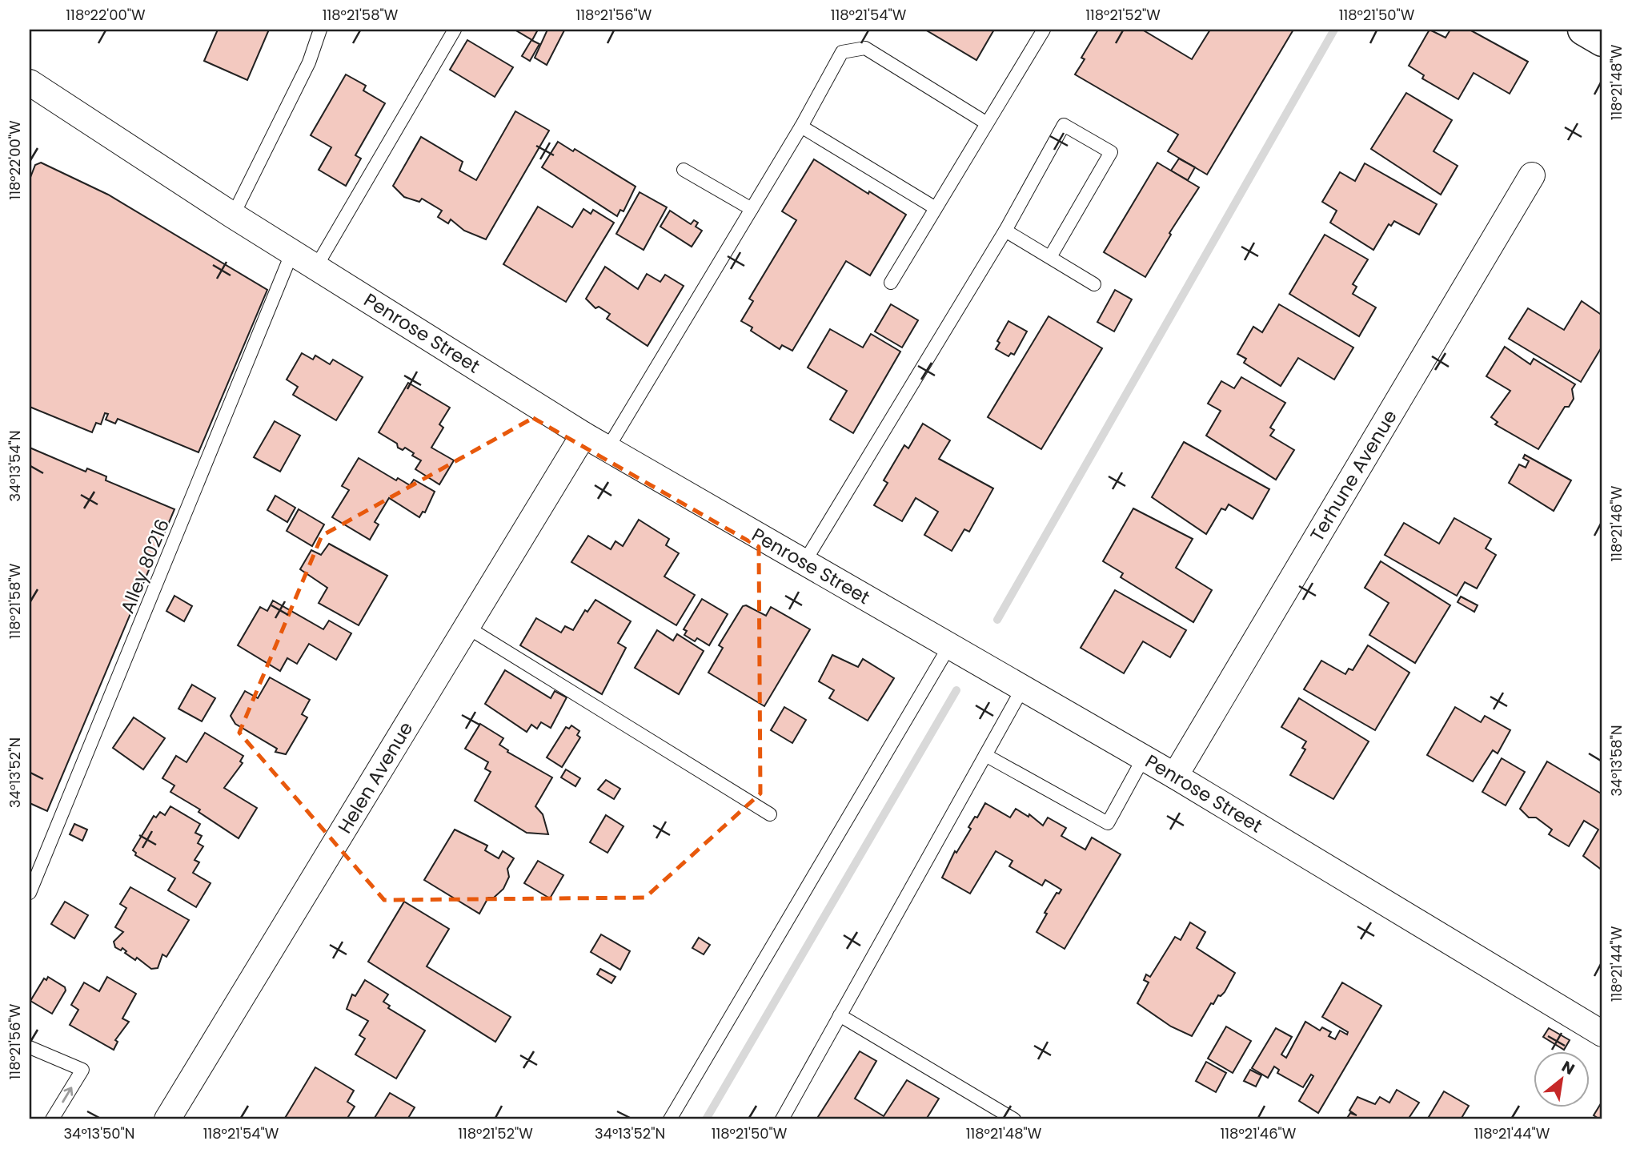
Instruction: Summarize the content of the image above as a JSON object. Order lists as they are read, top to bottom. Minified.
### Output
{"streets":{"street":["Penrose Street","Terhune Avenue","Helen Avenue"],"lane":["Alley 80216"]},"crossings":[["Penrose Street","Terhune Avenue"],["Penrose Street","Alley 80216"],["Penrose Street","Helen Avenue"]],"north":"top right","coordinates":["118°22'00\"W","118°21'58\"W","118°21'56\"W","118°21'54\"W","118°21'52\"W","118°21'50\"W","118°21'48\"W","34°13'54\"N","118°21'46\"W","34°13'58\"N","34°13'52\"N","118°21'44\"W","34°13'50\"N"]}
